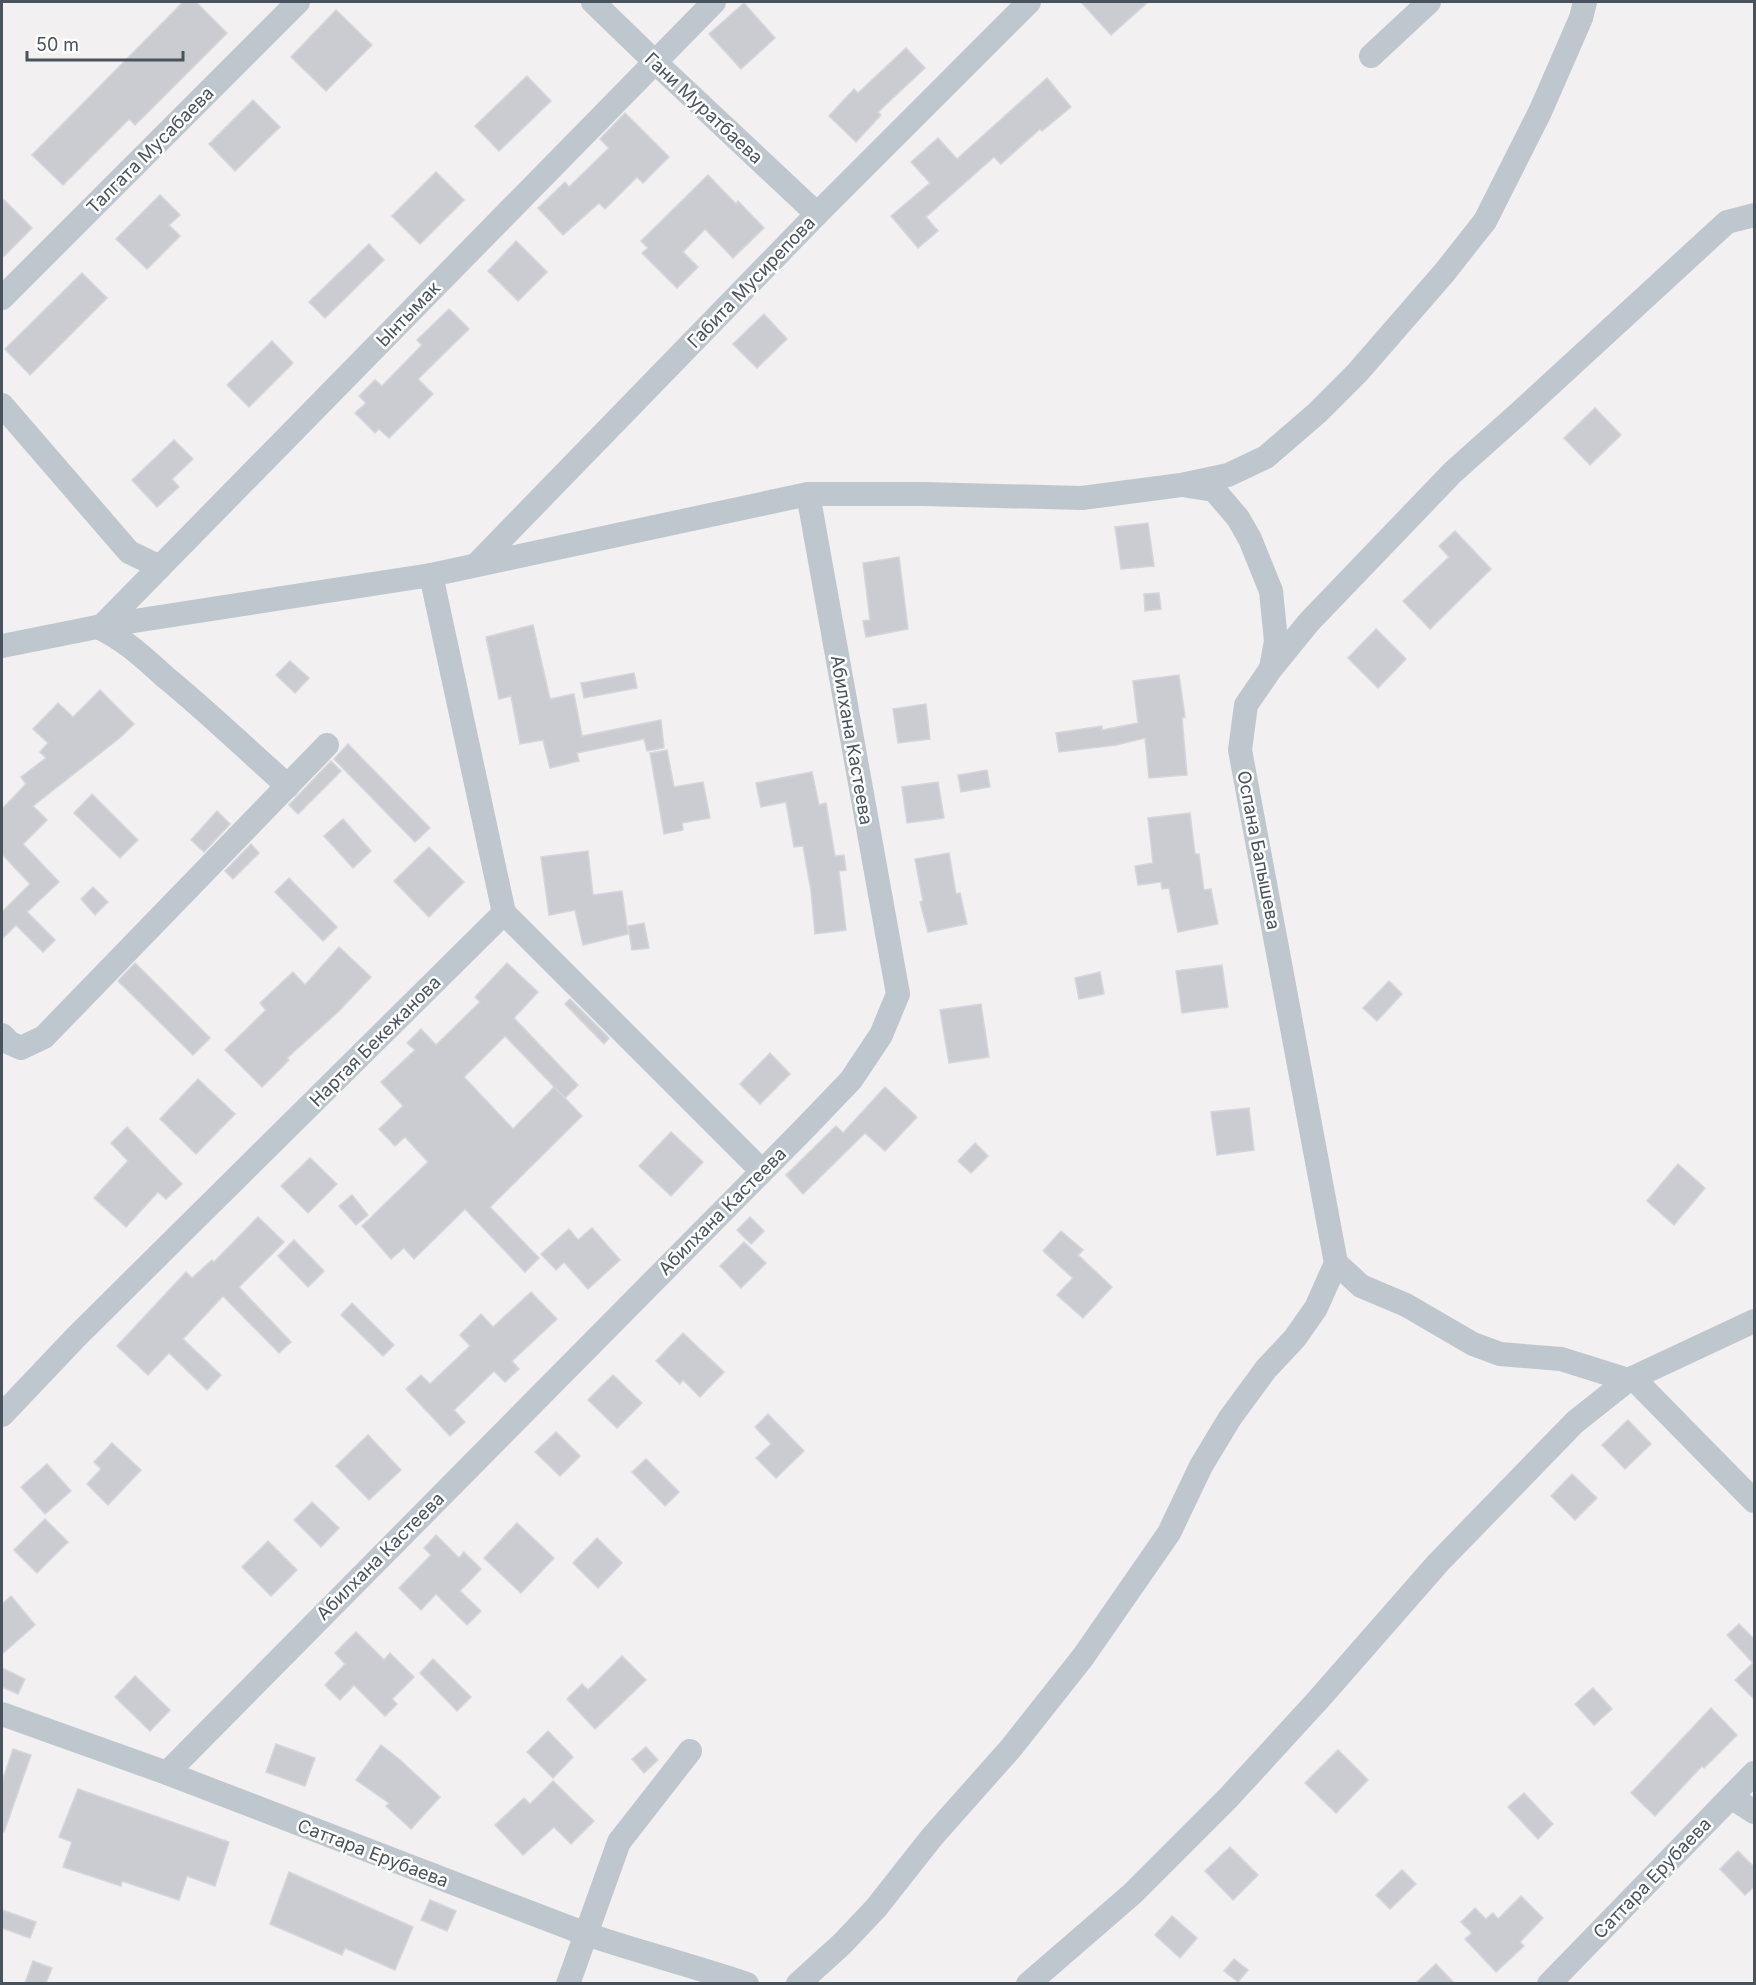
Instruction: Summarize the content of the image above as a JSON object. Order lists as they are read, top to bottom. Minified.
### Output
{"streets":{"street":["Гани Муратбаева","Талгата Мусабаева","Габита Мусирепова","Ынтымак","Абилхана Кастеева","Оспана Бапышева","Нартая Бекежанова","Саттара Ерубаева"]},"crossings":[["Гани Муратбаева","Габита Мусирепова"],["Гани Муратбаева","Ынтымак"],["Абилхана Кастеева","Саттара Ерубаева"]],"scale_bar":"50 m"}
